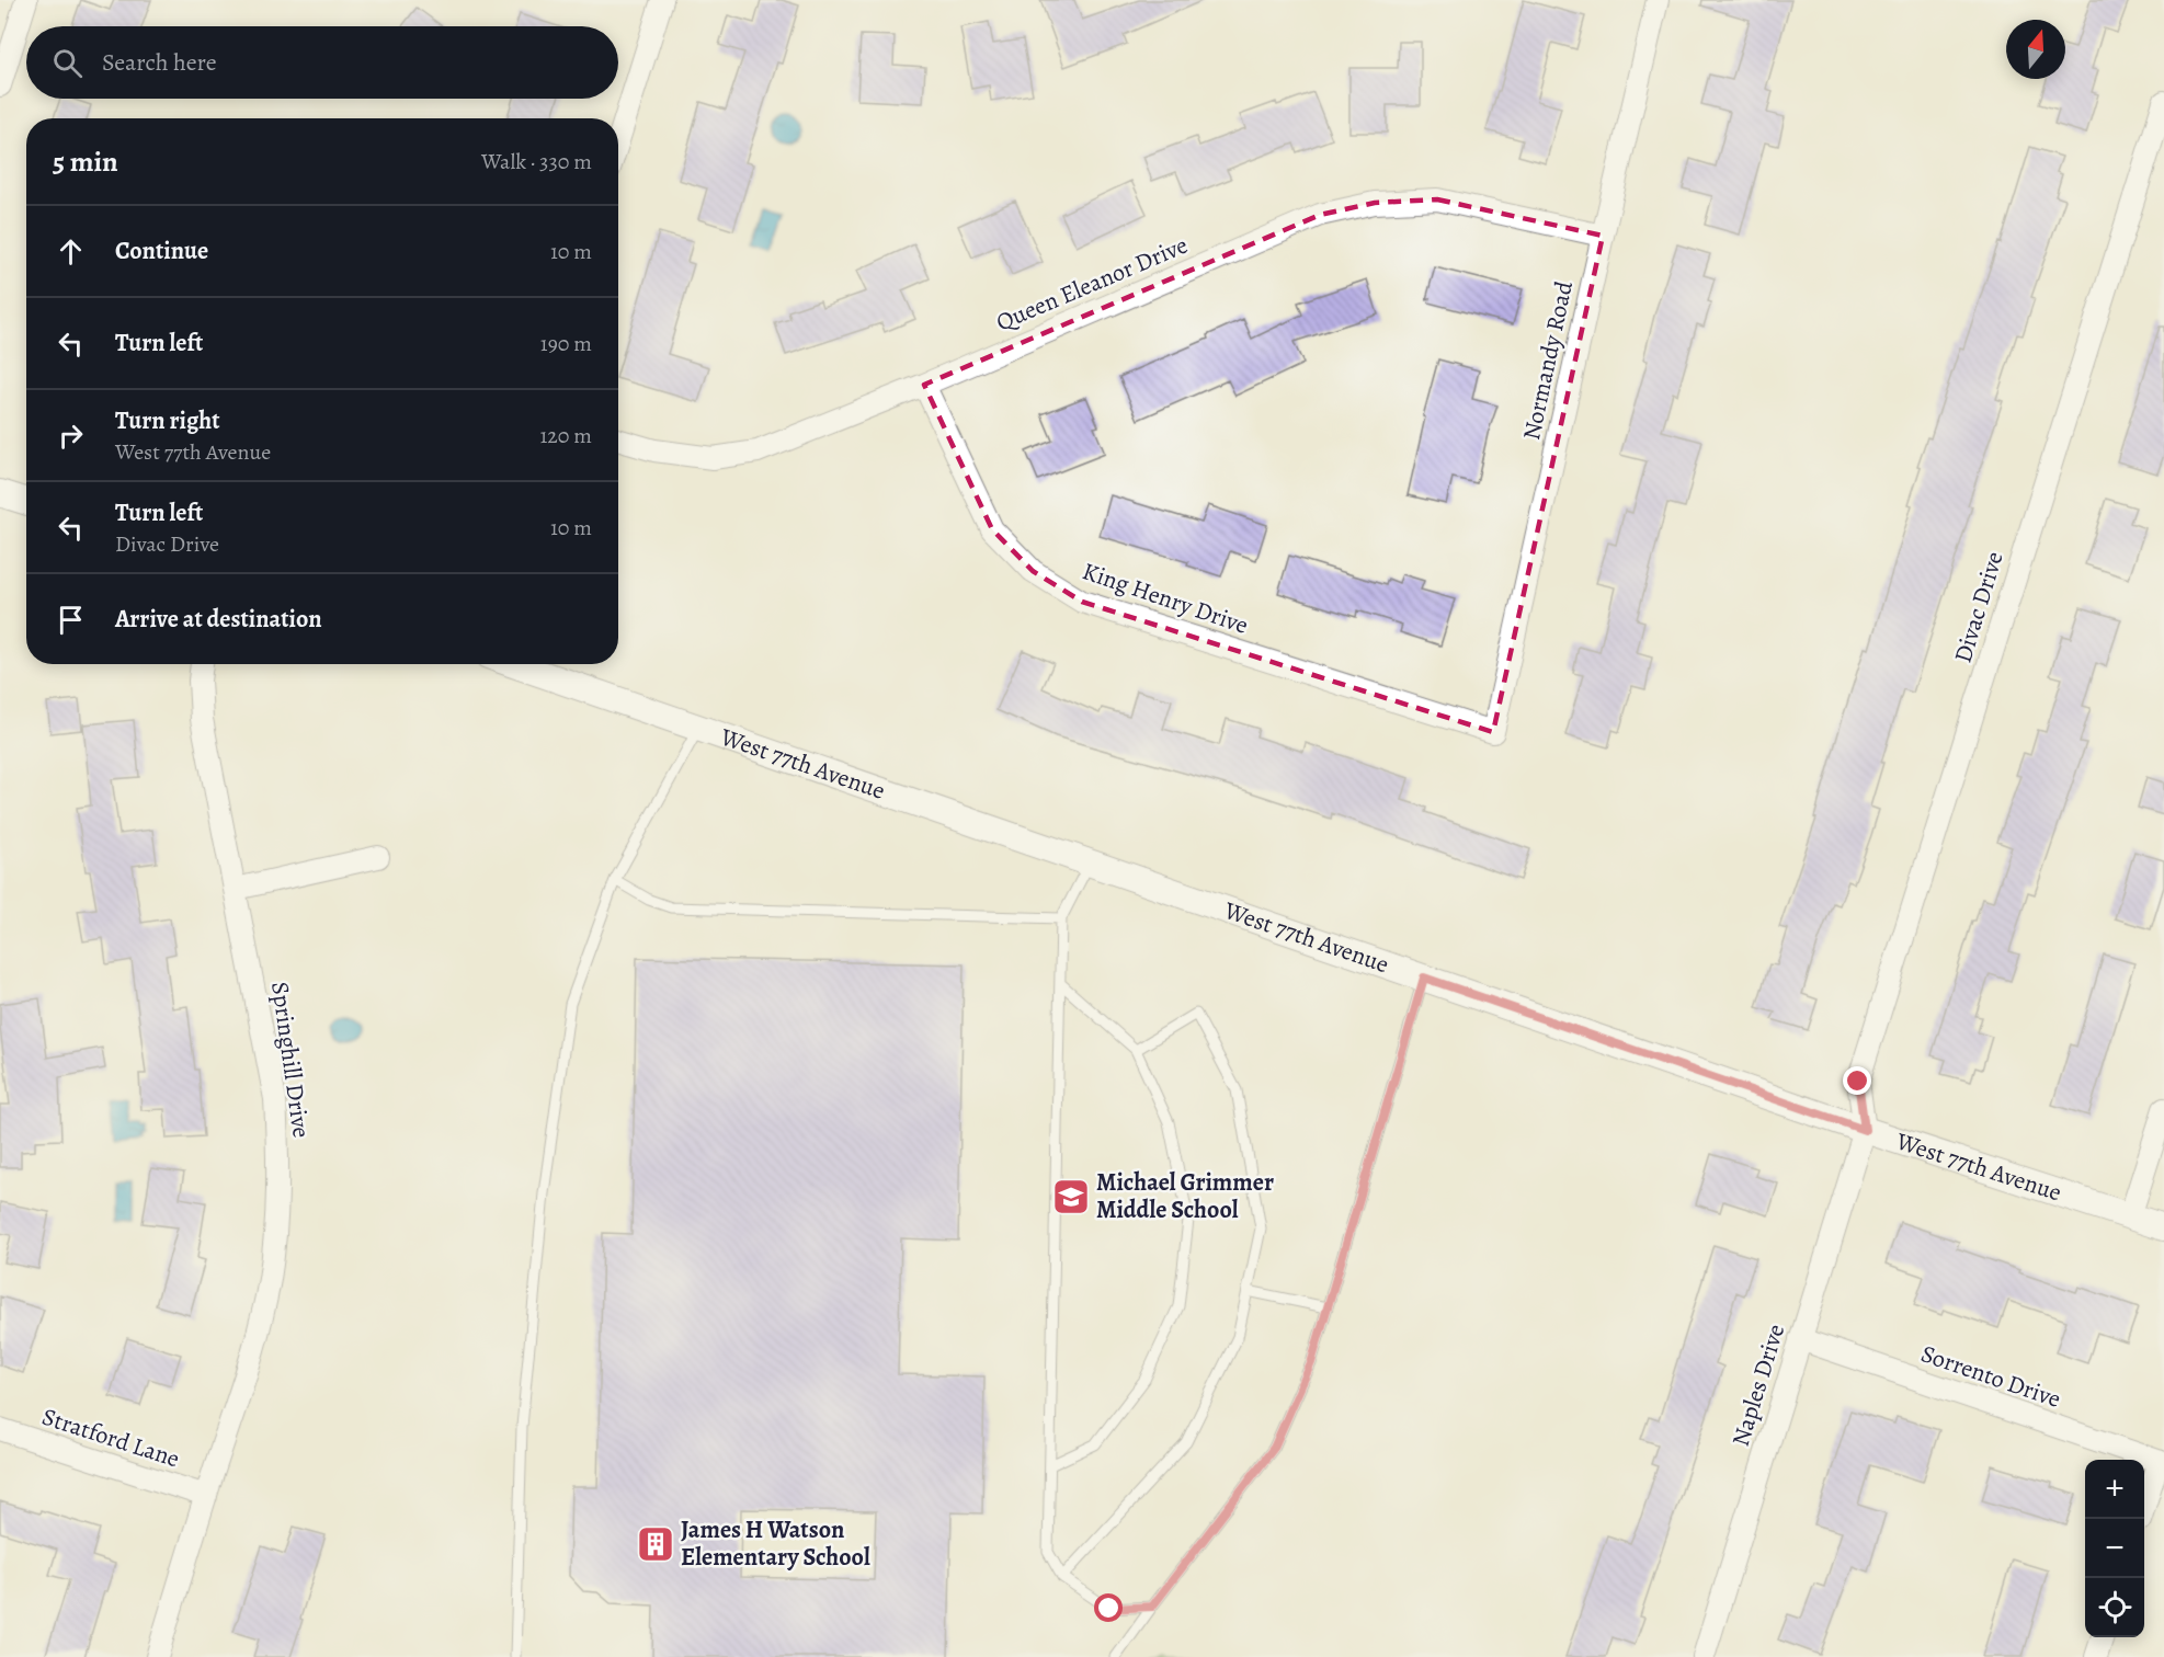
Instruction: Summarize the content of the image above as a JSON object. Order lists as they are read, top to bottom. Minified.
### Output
{"streets":{"street":["Queen Eleanor Drive","Normandy Road","King Henry Drive","Divac Drive","West 77th Avenue","Springhill Drive","Sorrento Drive","Naples Drive","Stratford Lane"]},"crossings":[["Queen Eleanor Drive","Normandy Road"],["Queen Eleanor Drive","King Henry Drive"],["Normandy Road","King Henry Drive"],["Divac Drive","West 77th Avenue"],["Divac Drive","Naples Drive"],["West 77th Avenue","Naples Drive"],["Springhill Drive","Stratford Lane"],["Sorrento Drive","Naples Drive"]],"places":{"school or university":["Michael Grimmer Middle School"],"building":["James H Watson Elementary School"]},"north":"top","page":{"search":"Search here","heading":["5 min","Walk · 330 m"],"list":[["Continue","10 m"],["Turn left","190 m"],["Turn right","West 77th Avenue","120 m"],["Turn left","Divac Drive","10 m"],"Arrive at destination"],"map_buttons":["+","−"]}}
